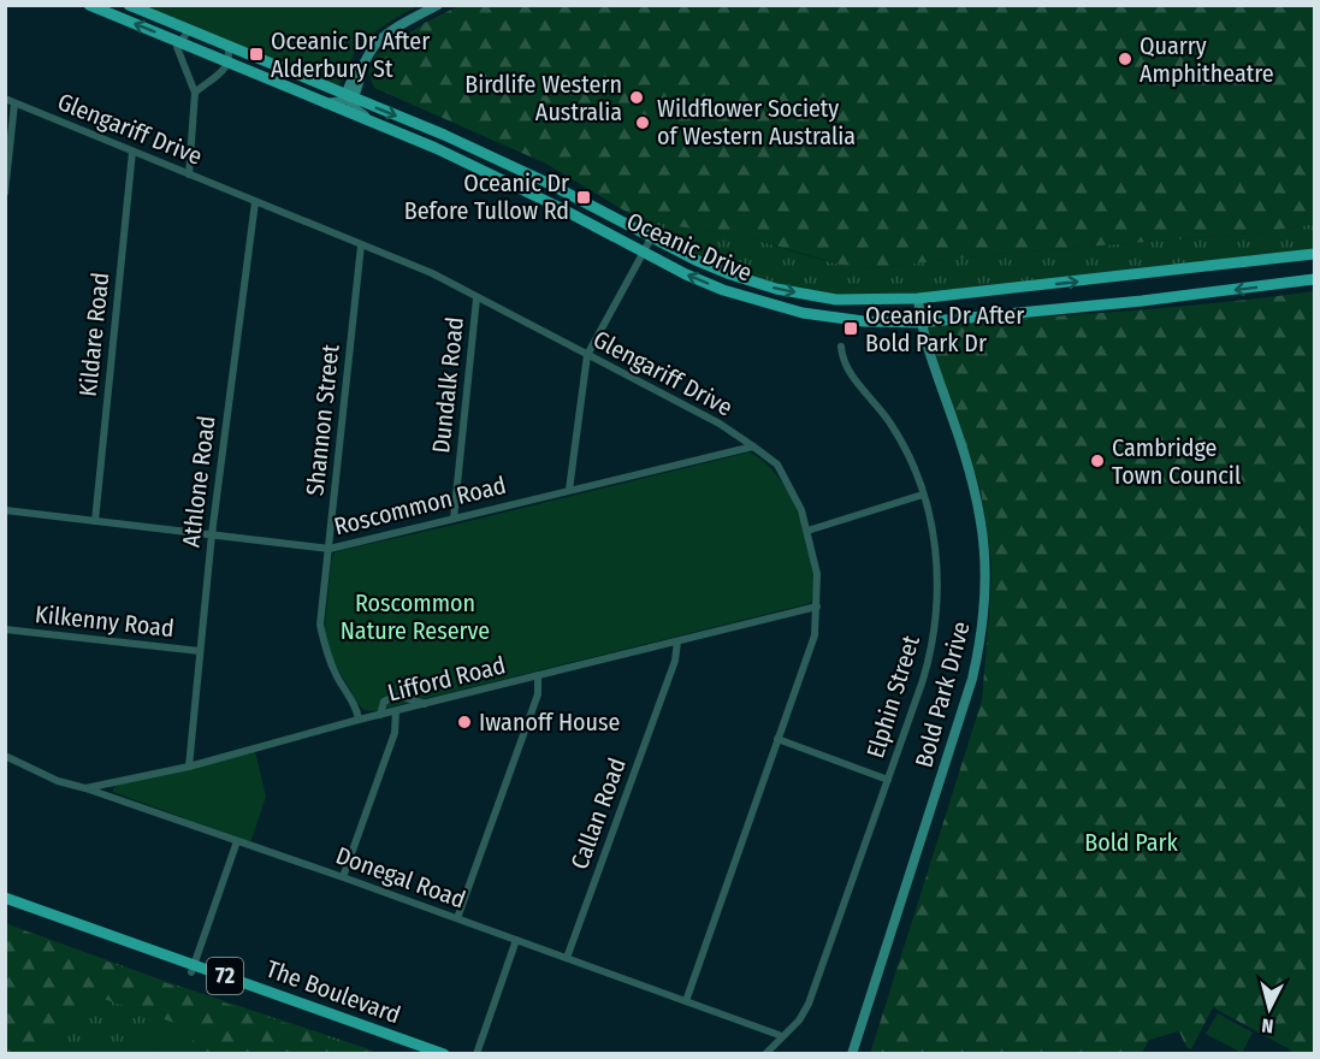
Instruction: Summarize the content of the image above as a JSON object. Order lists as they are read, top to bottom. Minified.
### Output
{"streets":{"main road":["Oceanic Drive","72","The Boulevard"],"street":["Glengariff Drive","Kildare Road","Dundalk Road","Shannon Street","Athlone Road","Roscommon Road","Kilkenny Road","Lifford Road","Bold Park Drive","Elphin Street","Callan Road","Donegal Road"]},"crossings":[["Glengariff Drive","Kildare Road"],["Glengariff Drive","Dundalk Road"],["Glengariff Drive","Shannon Street"],["Glengariff Drive","Athlone Road"],["Glengariff Drive","Roscommon Road"],["Glengariff Drive","Lifford Road"],["Glengariff Drive","Donegal Road"],["Oceanic Drive","Bold Park Drive"],["Kildare Road","Roscommon Road"],["Dundalk Road","Roscommon Road"],["Shannon Street","Roscommon Road"],["Shannon Street","Lifford Road"],["Athlone Road","Roscommon Road"],["Athlone Road","Kilkenny Road"],["Athlone Road","Lifford Road"],["Lifford Road","Callan Road"],["Lifford Road","Donegal Road"],["Elphin Street","Donegal Road"],["Callan Road","Donegal Road"]],"parks":["Roscommon Nature Reserve","Bold Park"],"places":{"transit":["Oceanic Dr After Alderbury St","Oceanic Dr Before Tullow Rd","Oceanic Dr After Bold Park Dr"],"other":["Quarry Amphitheatre","Birdlife Western Australia","Wildflower Society of Western Australia","Cambridge Town Council","Iwanoff House"]},"north":"bottom"}
